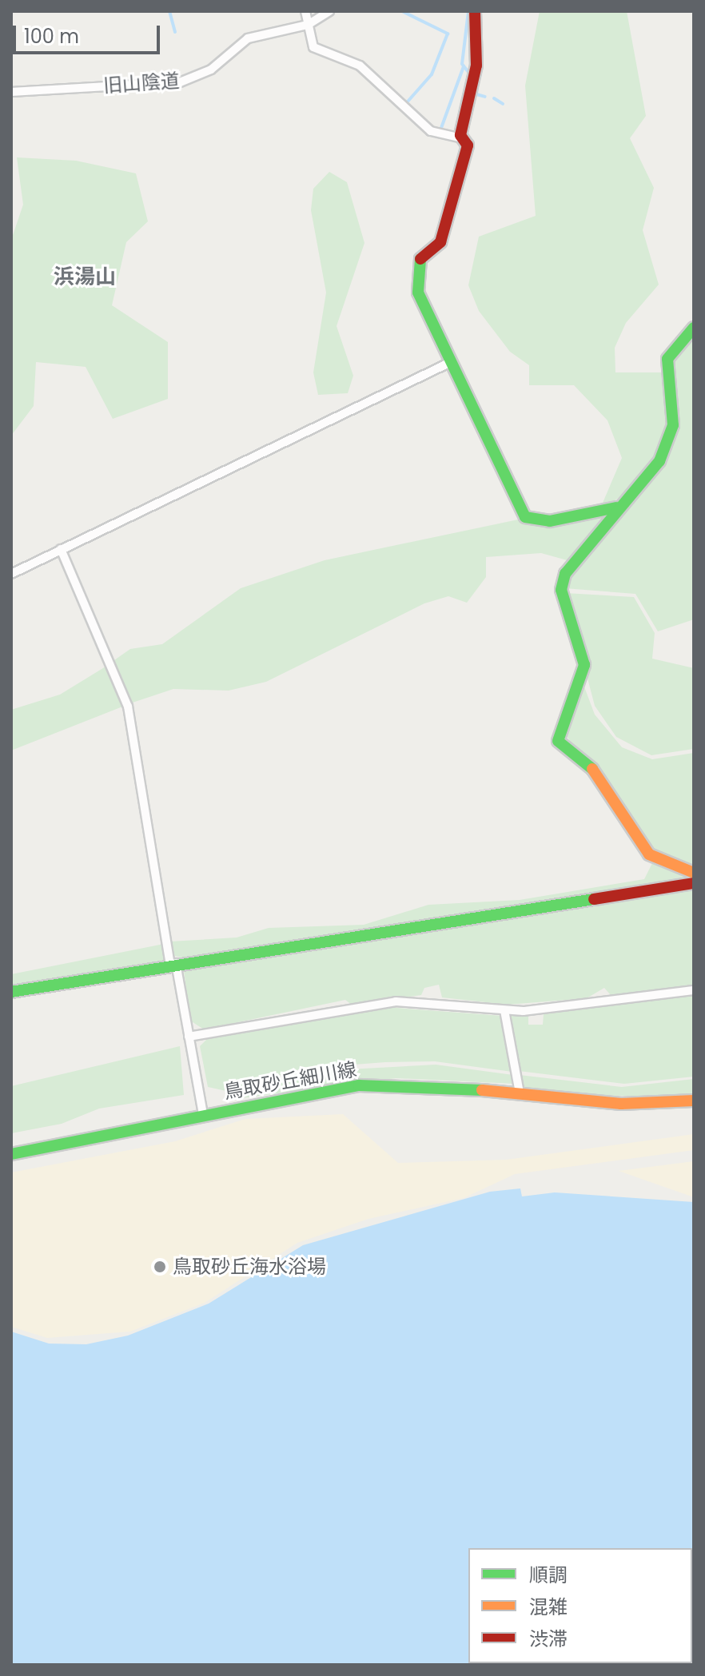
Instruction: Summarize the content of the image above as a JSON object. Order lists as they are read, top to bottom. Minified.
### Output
{"streets":{"street":["旧山陰道","鳥取砂丘細川線"]},"districts":["浜湯山"],"places":["鳥取砂丘海水浴場"],"legend":["順調","混雑","渋滞"],"scale_bar":"100 m"}
